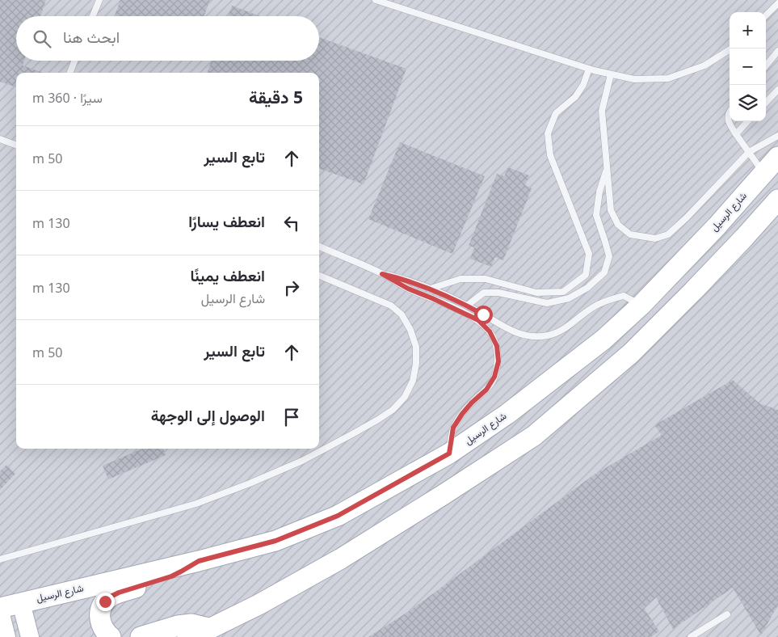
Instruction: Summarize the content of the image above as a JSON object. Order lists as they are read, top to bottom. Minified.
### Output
{"streets":{"main road":["شارع الرسيل"]},"page":{"map_buttons":["+","−"],"search":"ابحث هنا","heading":["5 دقيقة","سيرًا · 360 m"],"list":[["تابع السير","50 m"],["انعطف يسارًا","130 m"],["انعطف يمينًا","شارع الرسيل","130 m"],["تابع السير","50 m"],"الوصول إلى الوجهة"]}}
